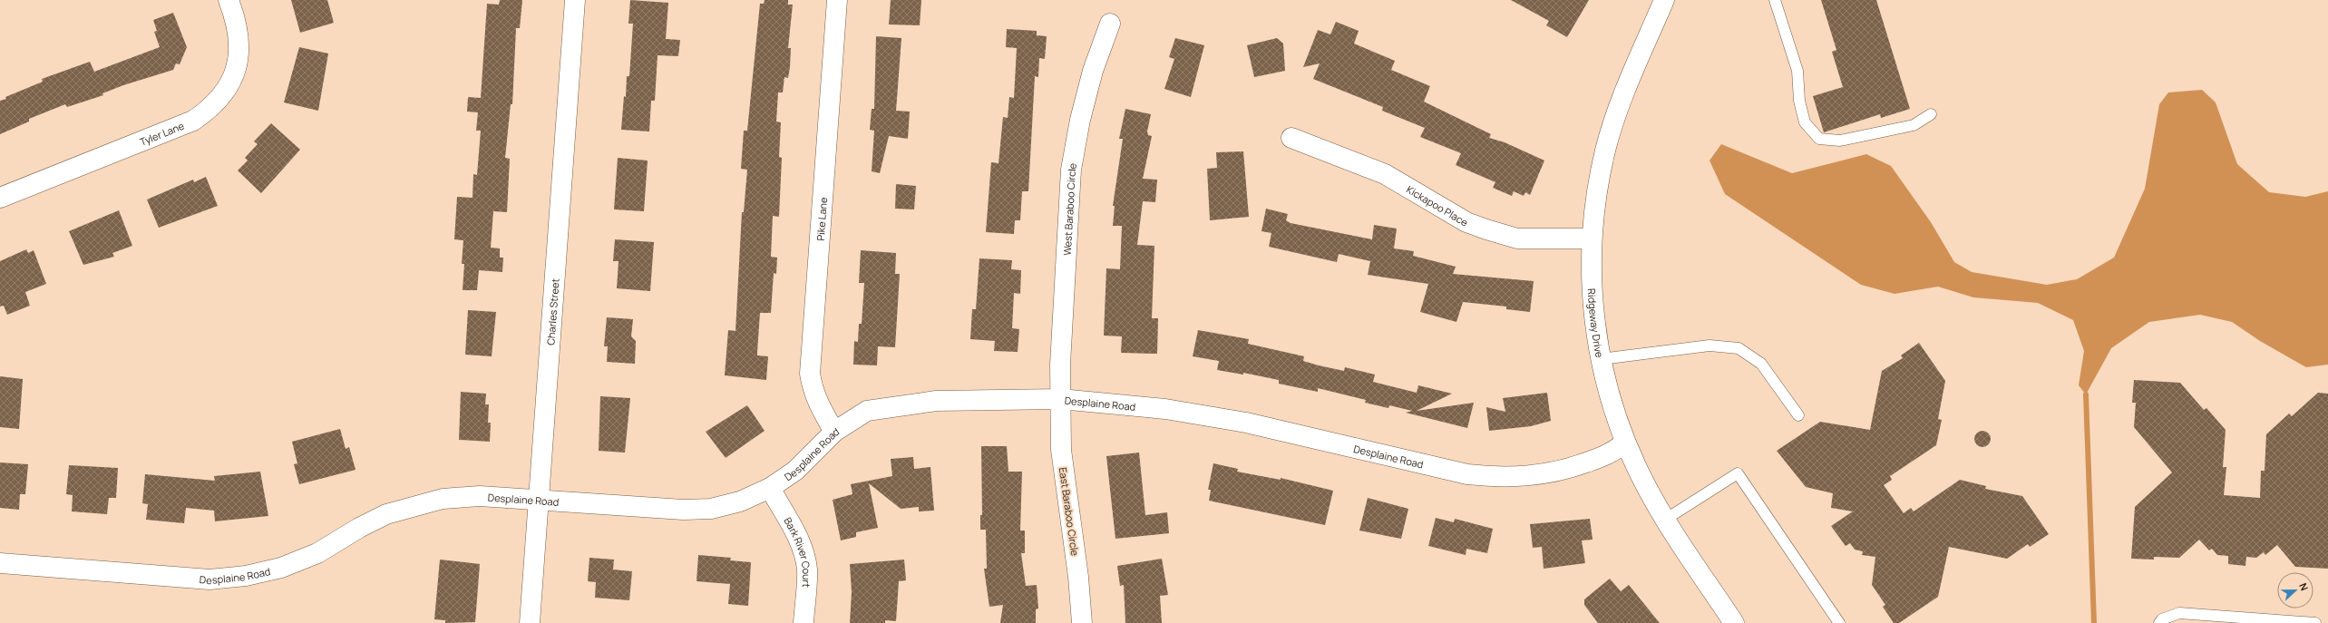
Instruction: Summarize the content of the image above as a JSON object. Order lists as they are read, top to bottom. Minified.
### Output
{"streets":{"street":["Tyler Lane","Kickapoo Place","West Baraboo Circle","Pike Lane","Charles Street","Ridgeway Drive","Desplaine Road","East Baraboo Circle","Bark River Court"]},"crossings":[["Kickapoo Place","Ridgeway Drive"],["West Baraboo Circle","Desplaine Road"],["West Baraboo Circle","East Baraboo Circle"],["Pike Lane","Desplaine Road"],["Charles Street","Desplaine Road"],["Ridgeway Drive","Desplaine Road"],["Desplaine Road","East Baraboo Circle"],["Desplaine Road","Bark River Court"]],"north":"right"}
